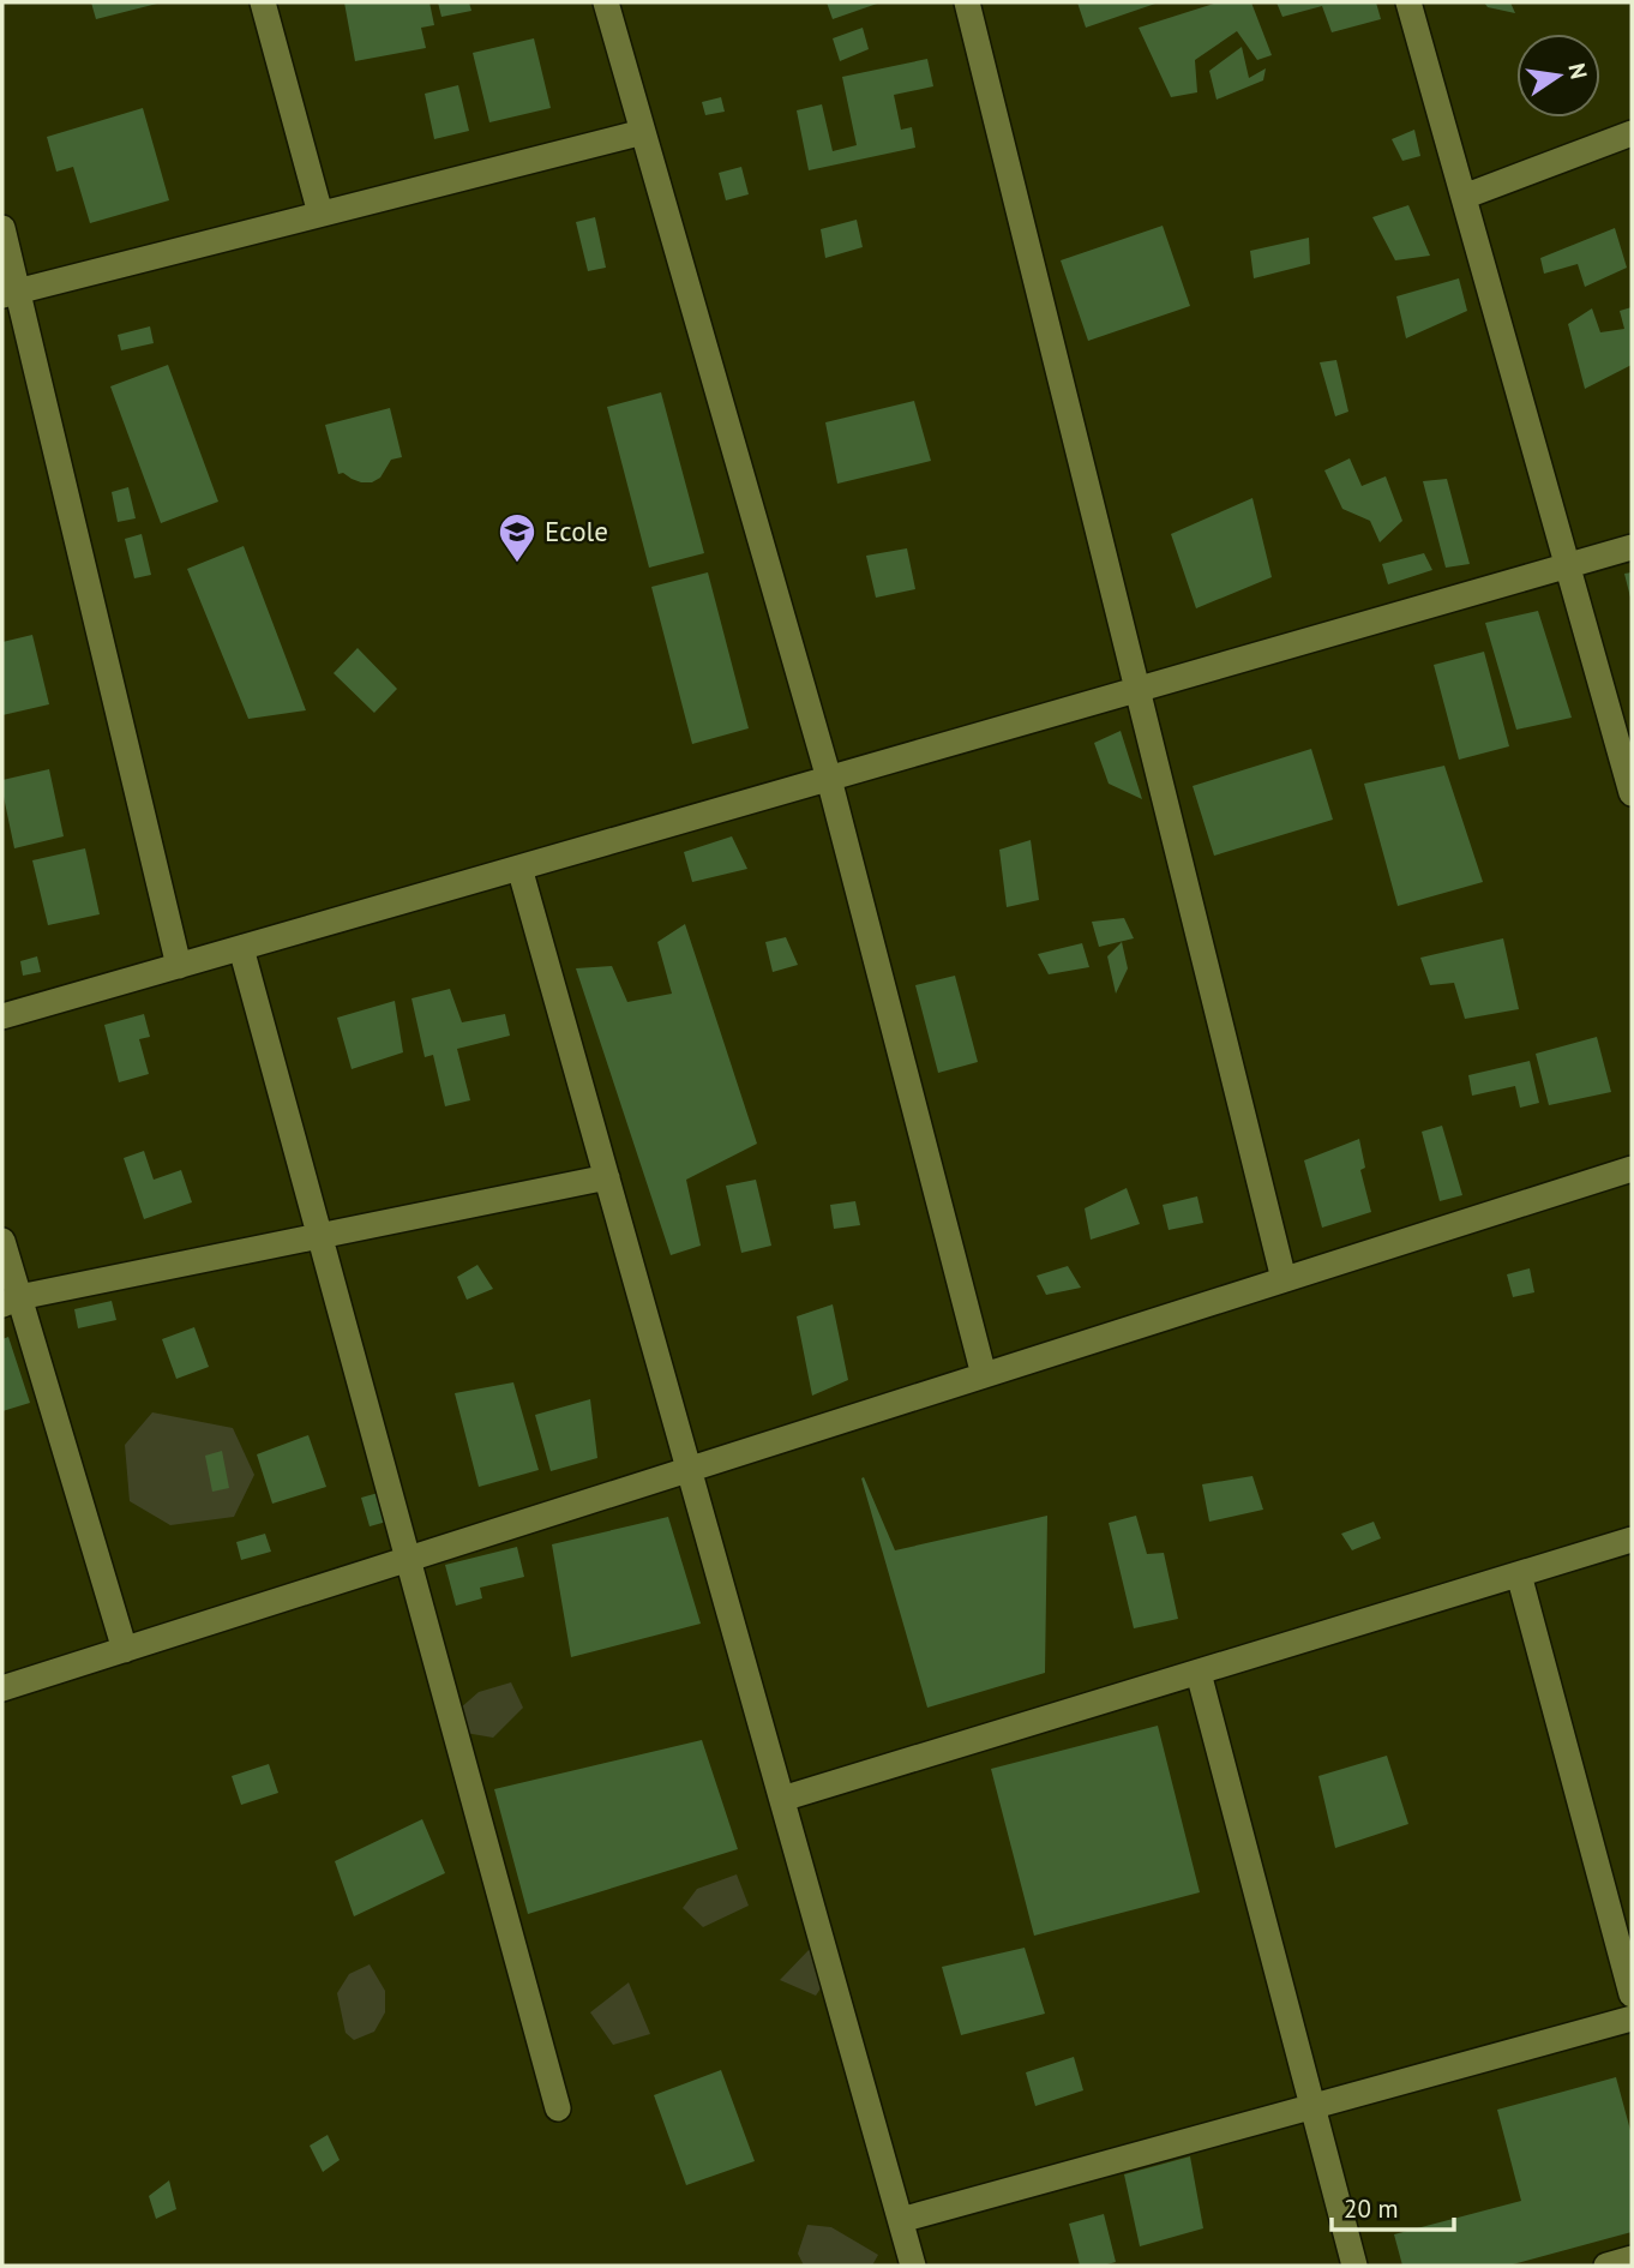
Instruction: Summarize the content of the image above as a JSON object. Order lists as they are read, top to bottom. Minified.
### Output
{"places":{"school or university":["Ecole"]},"scale_bar":"20 m","north":"right"}
